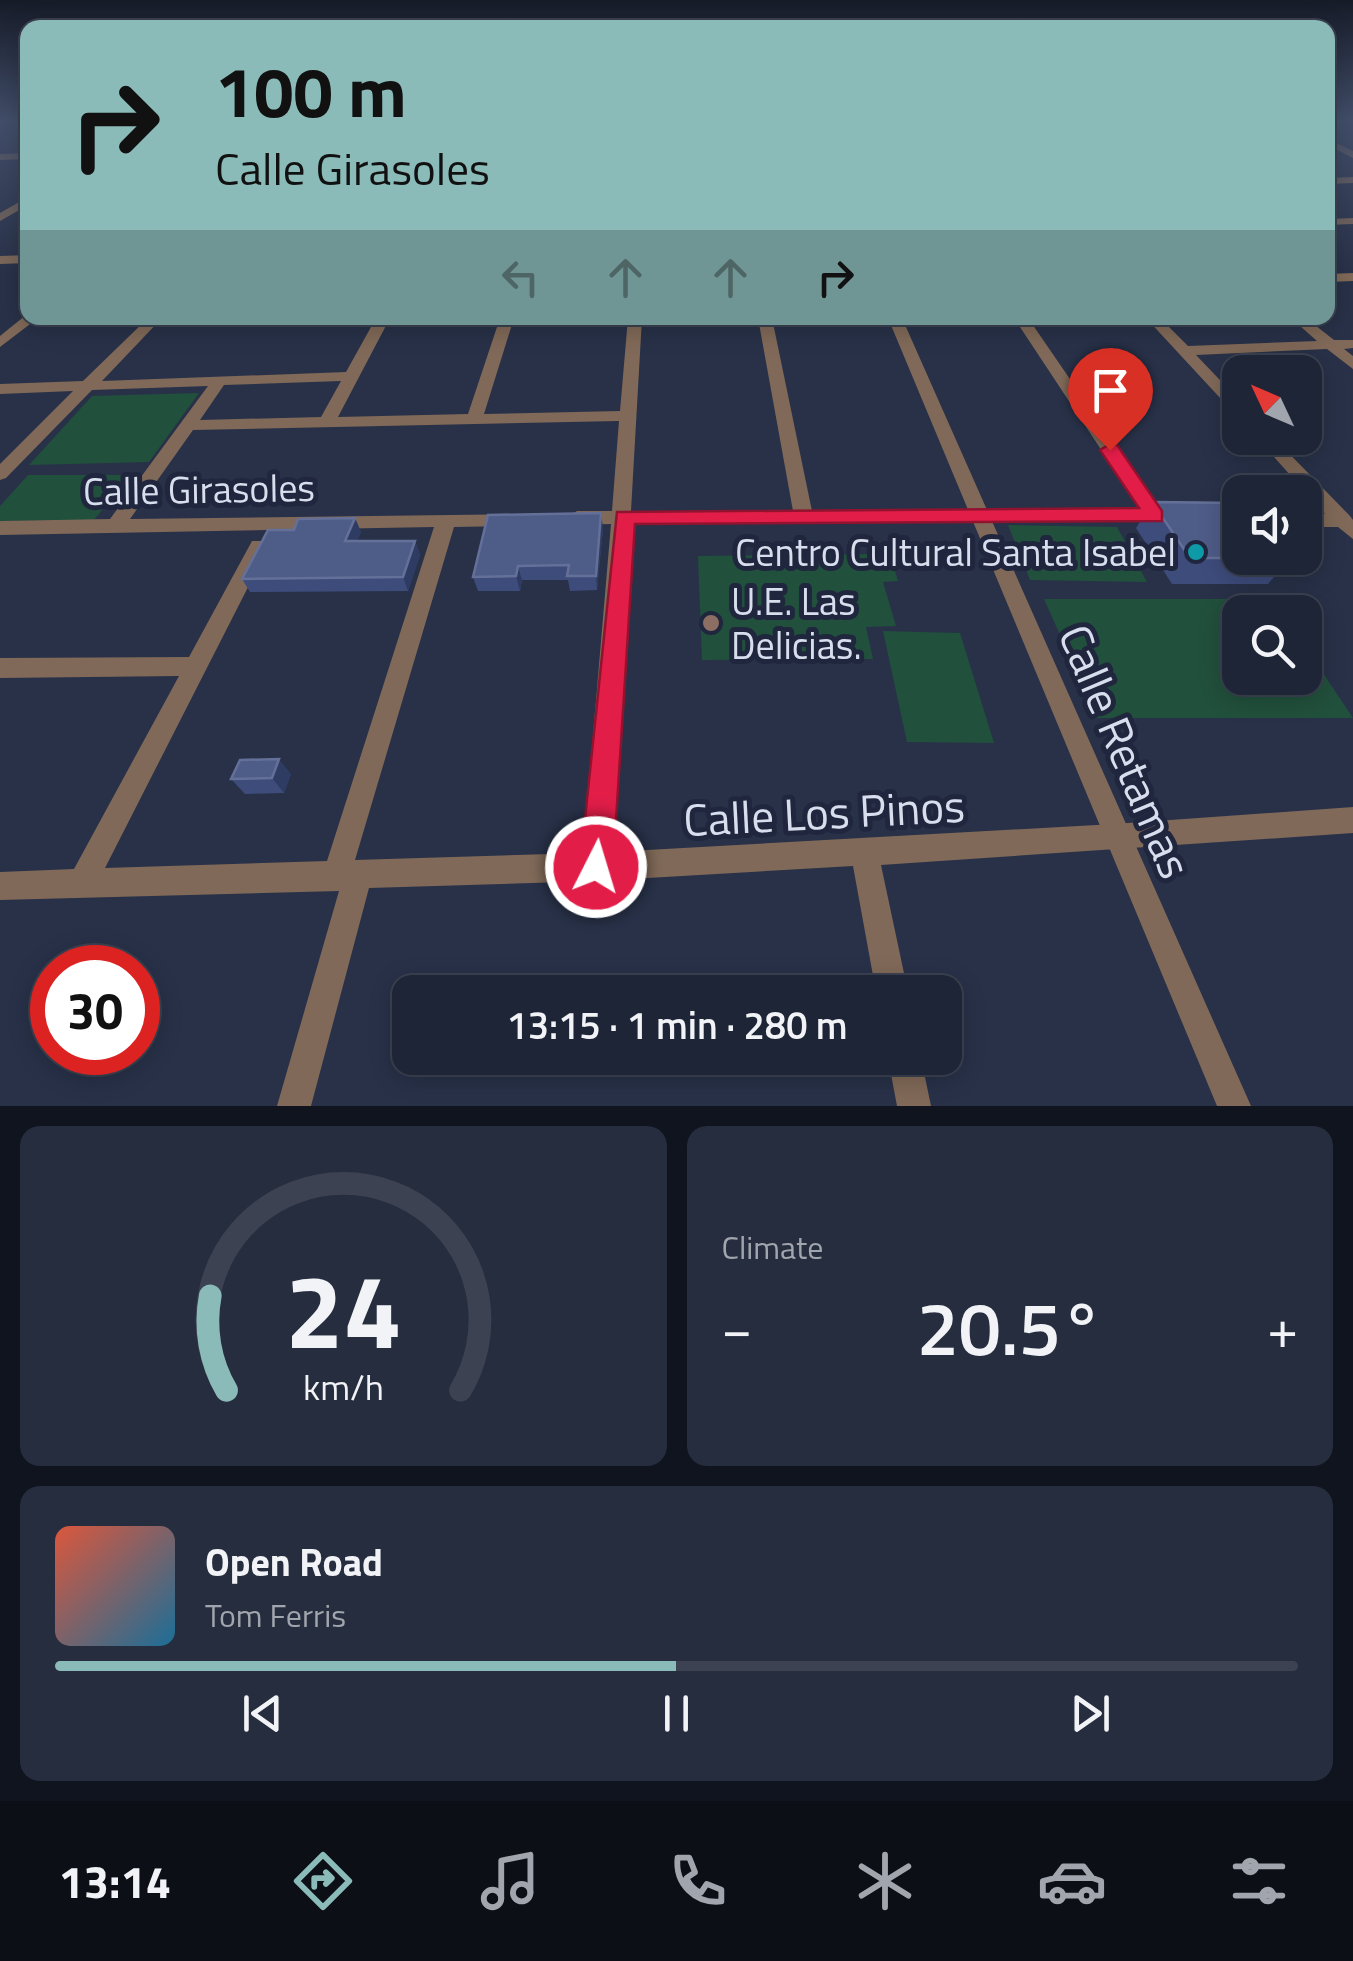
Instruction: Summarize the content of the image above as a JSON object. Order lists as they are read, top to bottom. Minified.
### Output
{"streets":{"street":["Calle Girasoles","Calle Retamas","Calle Los Pinos"]},"crossings":[["Calle Retamas","Calle Los Pinos"]],"places":["Centro Cultural Santa Isabel","U.E. Las Delicias."],"north":"top left","page":{"turn":["100 m","Calle Girasoles"],"limit":"30","trip":"13:15 · 1 min · 280 m","tile":"Climate","heat":["−","20.5°","+"],"song":["Open Road","Tom Ferris"],"tabs":"13:14","gauge":["24","km/h"]}}
